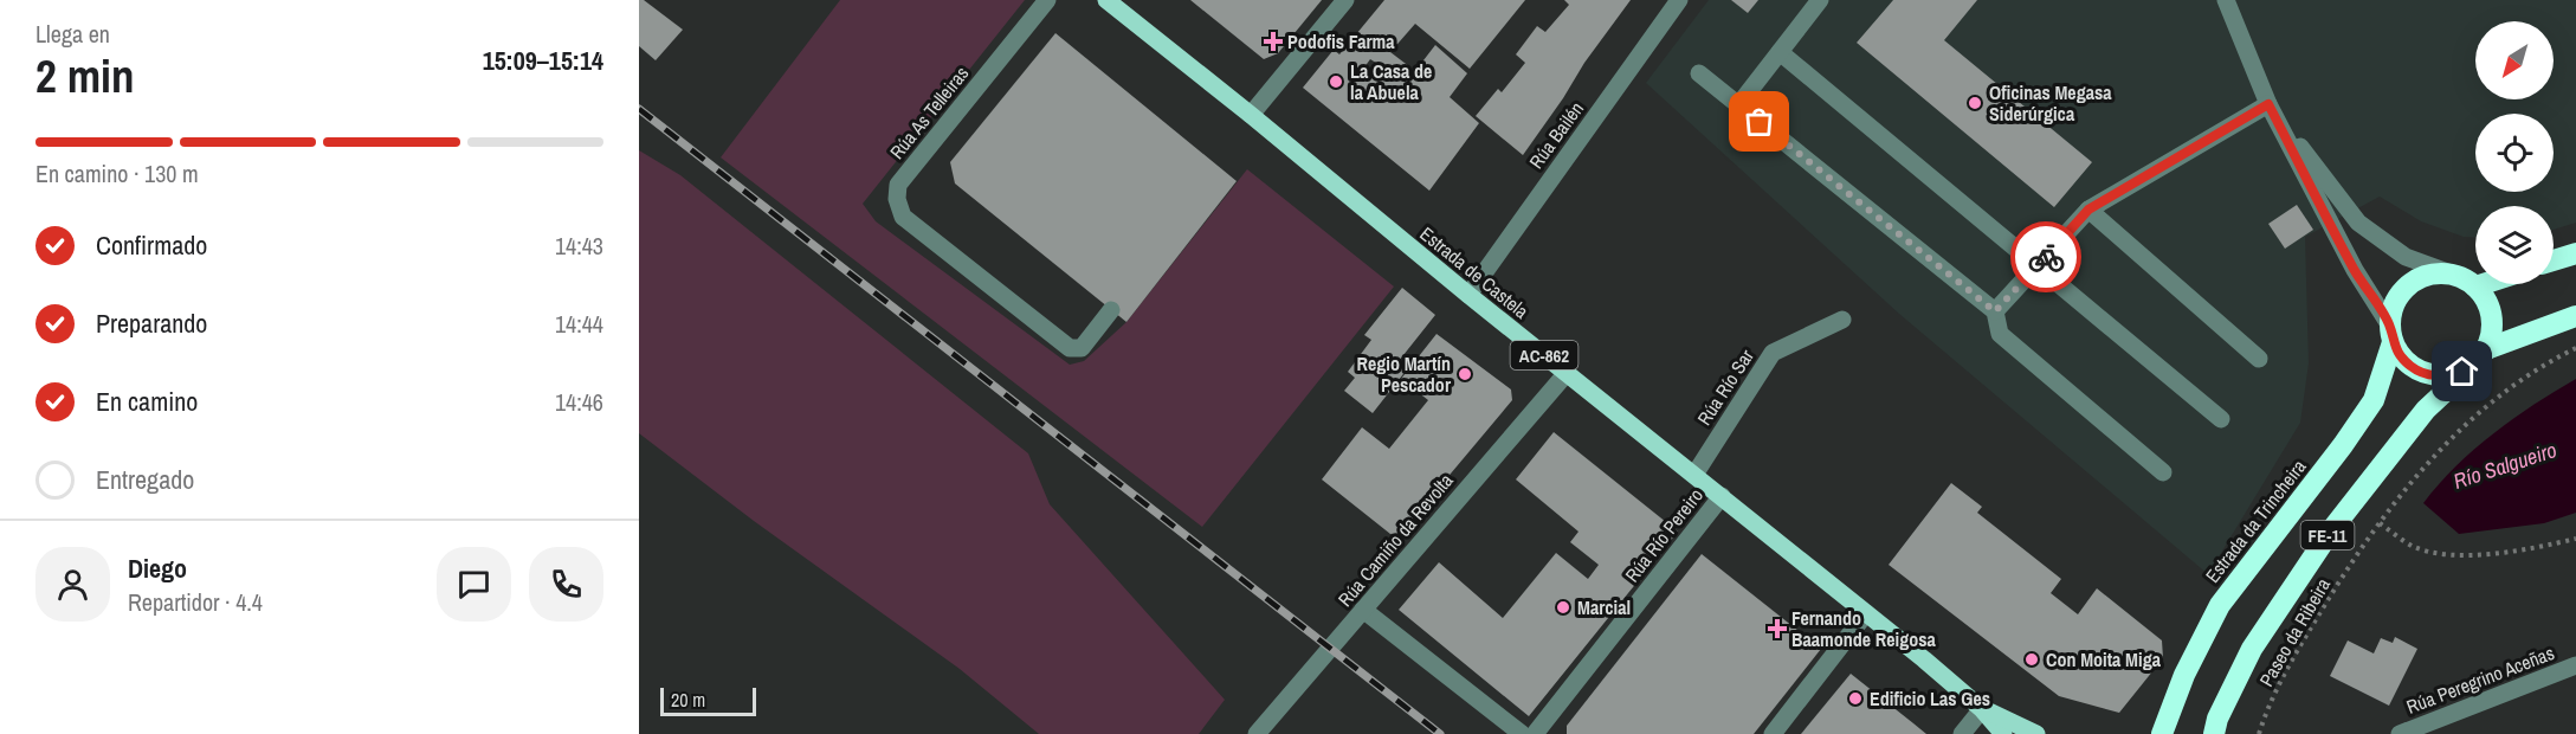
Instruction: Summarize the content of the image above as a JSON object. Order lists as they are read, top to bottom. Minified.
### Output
{"streets":{"highway":["Estrada da Trincheira","FE-11"],"main road":["Estrada de Castela","AC-862"],"street":["Rúa As Telleiras","Rúa Bailén","Rúa Río Sar","Rúa Río Pereiro","Rúa Camiño da Revolta","Rúa Peregrino Aceñas"],"path":["Paseo da Ribeira"]},"crossings":[["Rúa Bailén","Estrada de Castela"],["Estrada de Castela","AC-862"],["Estrada de Castela","Rúa Río Sar"],["Estrada de Castela","Rúa Río Pereiro"],["Estrada de Castela","Rúa Camiño da Revolta"],["Estrada da Trincheira","FE-11"]],"water":["Río Salgueiro"],"places":{"health":["Podofis Farma","Fernando Baamonde Reigosa"],"other":["La Casa de la Abuela","Oficinas Megasa Siderúrgica","Regio Martín Pescador","Marcial","Con Moita Miga","Edificio Las Ges"]},"scale_bar":"20 m","north":"bottom left","page":{"heading":["2 min","Llega en","15:09–15:14"],"panel":["Diego","Repartidor · 4.4"],"bar":"En camino · 130 m","list":[["Confirmado","14:43"],["Preparando","14:44"],["En camino","14:46"],"Entregado"],"scale":"20 m"}}
